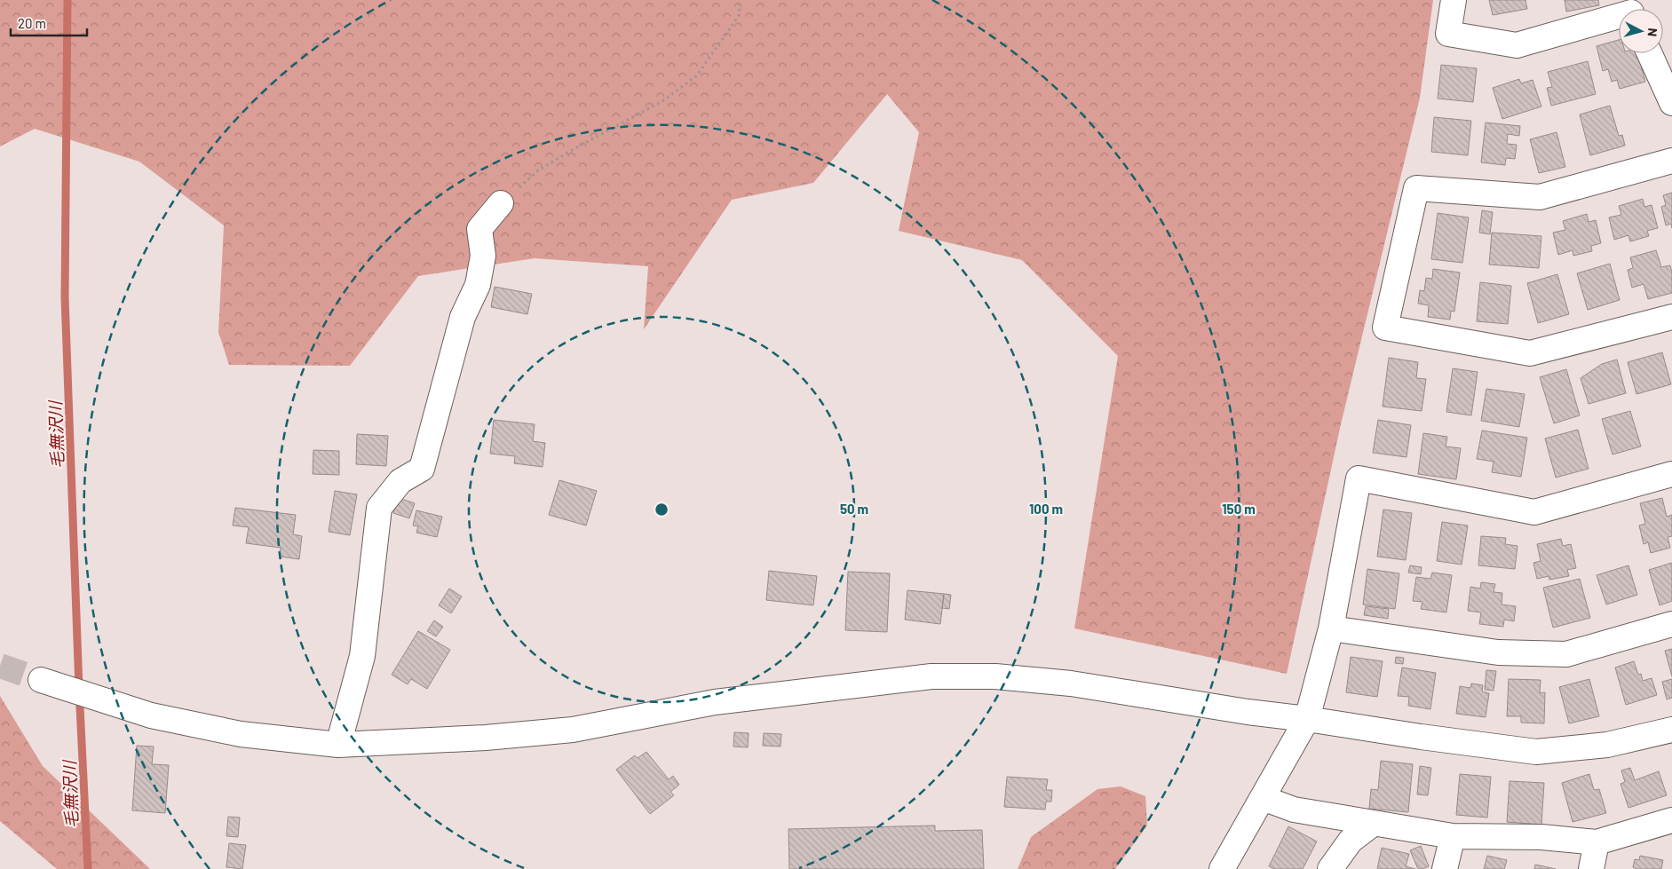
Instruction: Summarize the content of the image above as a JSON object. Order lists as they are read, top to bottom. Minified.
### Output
{"water":["毛無沢川"],"scale_bar":"20 m","north":"right","rings":["50 m","100 m","150 m"]}
